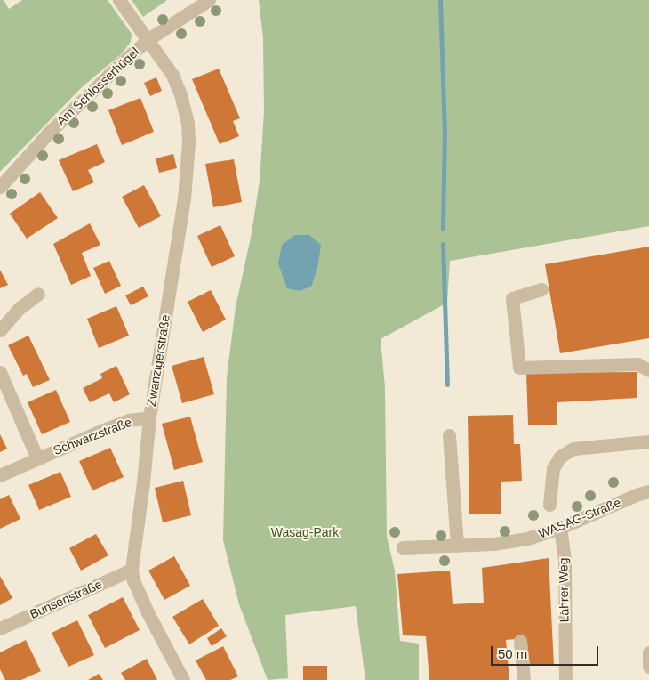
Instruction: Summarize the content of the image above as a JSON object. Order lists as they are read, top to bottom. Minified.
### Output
{"streets":{"street":["Am Schlosserhügel","Zwanzigerstraße","Schwarzstraße","WASAG-Straße","Lährer Weg","Bunsenstraße"]},"crossings":[["Am Schlosserhügel","Zwanzigerstraße"],["Zwanzigerstraße","Schwarzstraße"],["Zwanzigerstraße","Bunsenstraße"],["WASAG-Straße","Lährer Weg"]],"parks":["Wasag-Park"],"scale_bar":"50 m"}
